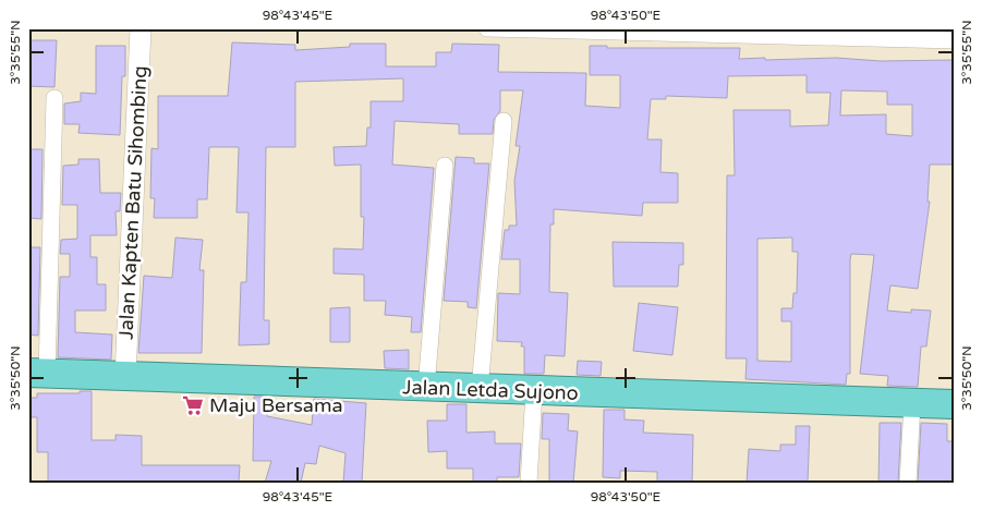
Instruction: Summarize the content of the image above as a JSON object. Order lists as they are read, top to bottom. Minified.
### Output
{"streets":{"highway":["Jalan Letda Sujono"],"street":["Jalan Kapten Batu Sihombing"]},"crossings":[["Jalan Kapten Batu Sihombing","Jalan Letda Sujono"]],"places":{"supermarket":["Maju Bersama"]},"coordinates":["98°43'45\"E","98°43'50\"E","3°35'55\"N","3°35'50\"N"]}
